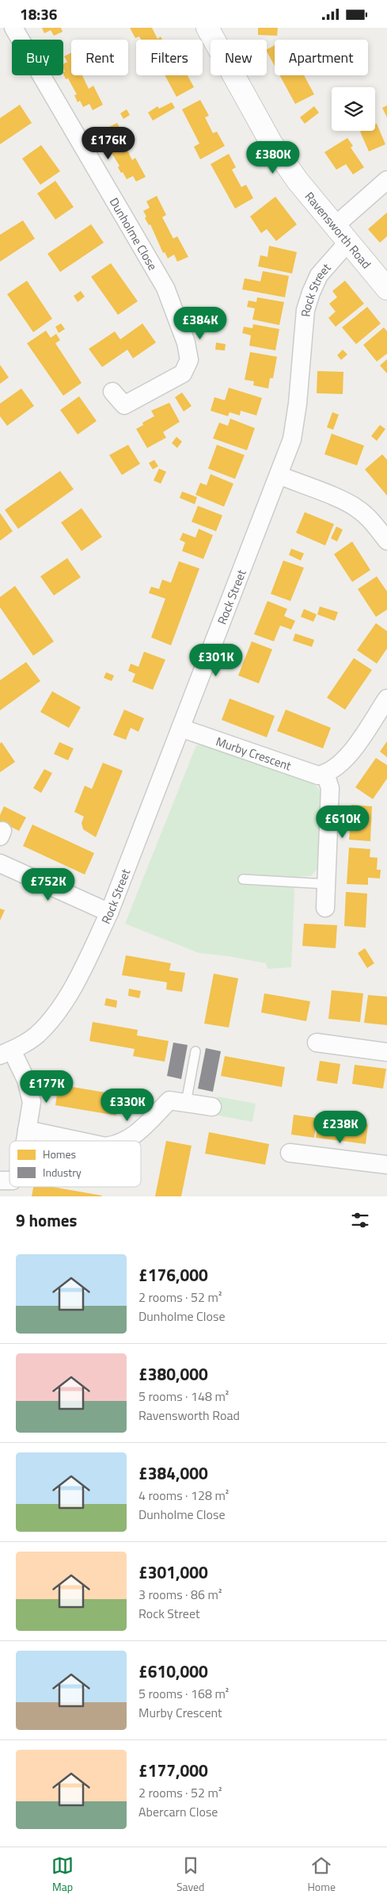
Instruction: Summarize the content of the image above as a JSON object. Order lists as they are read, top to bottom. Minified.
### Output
{"streets":{"street":["Ravensworth Road","Dunholme Close","Rock Street","Murby Crescent"]},"crossings":[["Ravensworth Road","Rock Street"],["Rock Street","Murby Crescent"]],"legend":["Homes","Industry"],"page":{"status":"18:36","chip":["Buy","Rent","Filters","New","Apartment"],"price":["£176K","£380K","£384K","£301K","£610K","£752K","£177K","£330K","£238K"],"heading":"9 homes","list":[{"name":"£176,000","note":"2 rooms · 52 m² · Dunholme Close"},{"name":"£380,000","note":"5 rooms · 148 m² · Ravensworth Road"},{"name":"£384,000","note":"4 rooms · 128 m² · Dunholme Close"},{"name":"£301,000","note":"3 rooms · 86 m² · Rock Street"},{"name":"£610,000","note":"5 rooms · 168 m² · Murby Crescent"},{"name":"£177,000","note":"2 rooms · 52 m² · Abercarn Close"}],"tabs":["Map","Saved","Home"]}}
